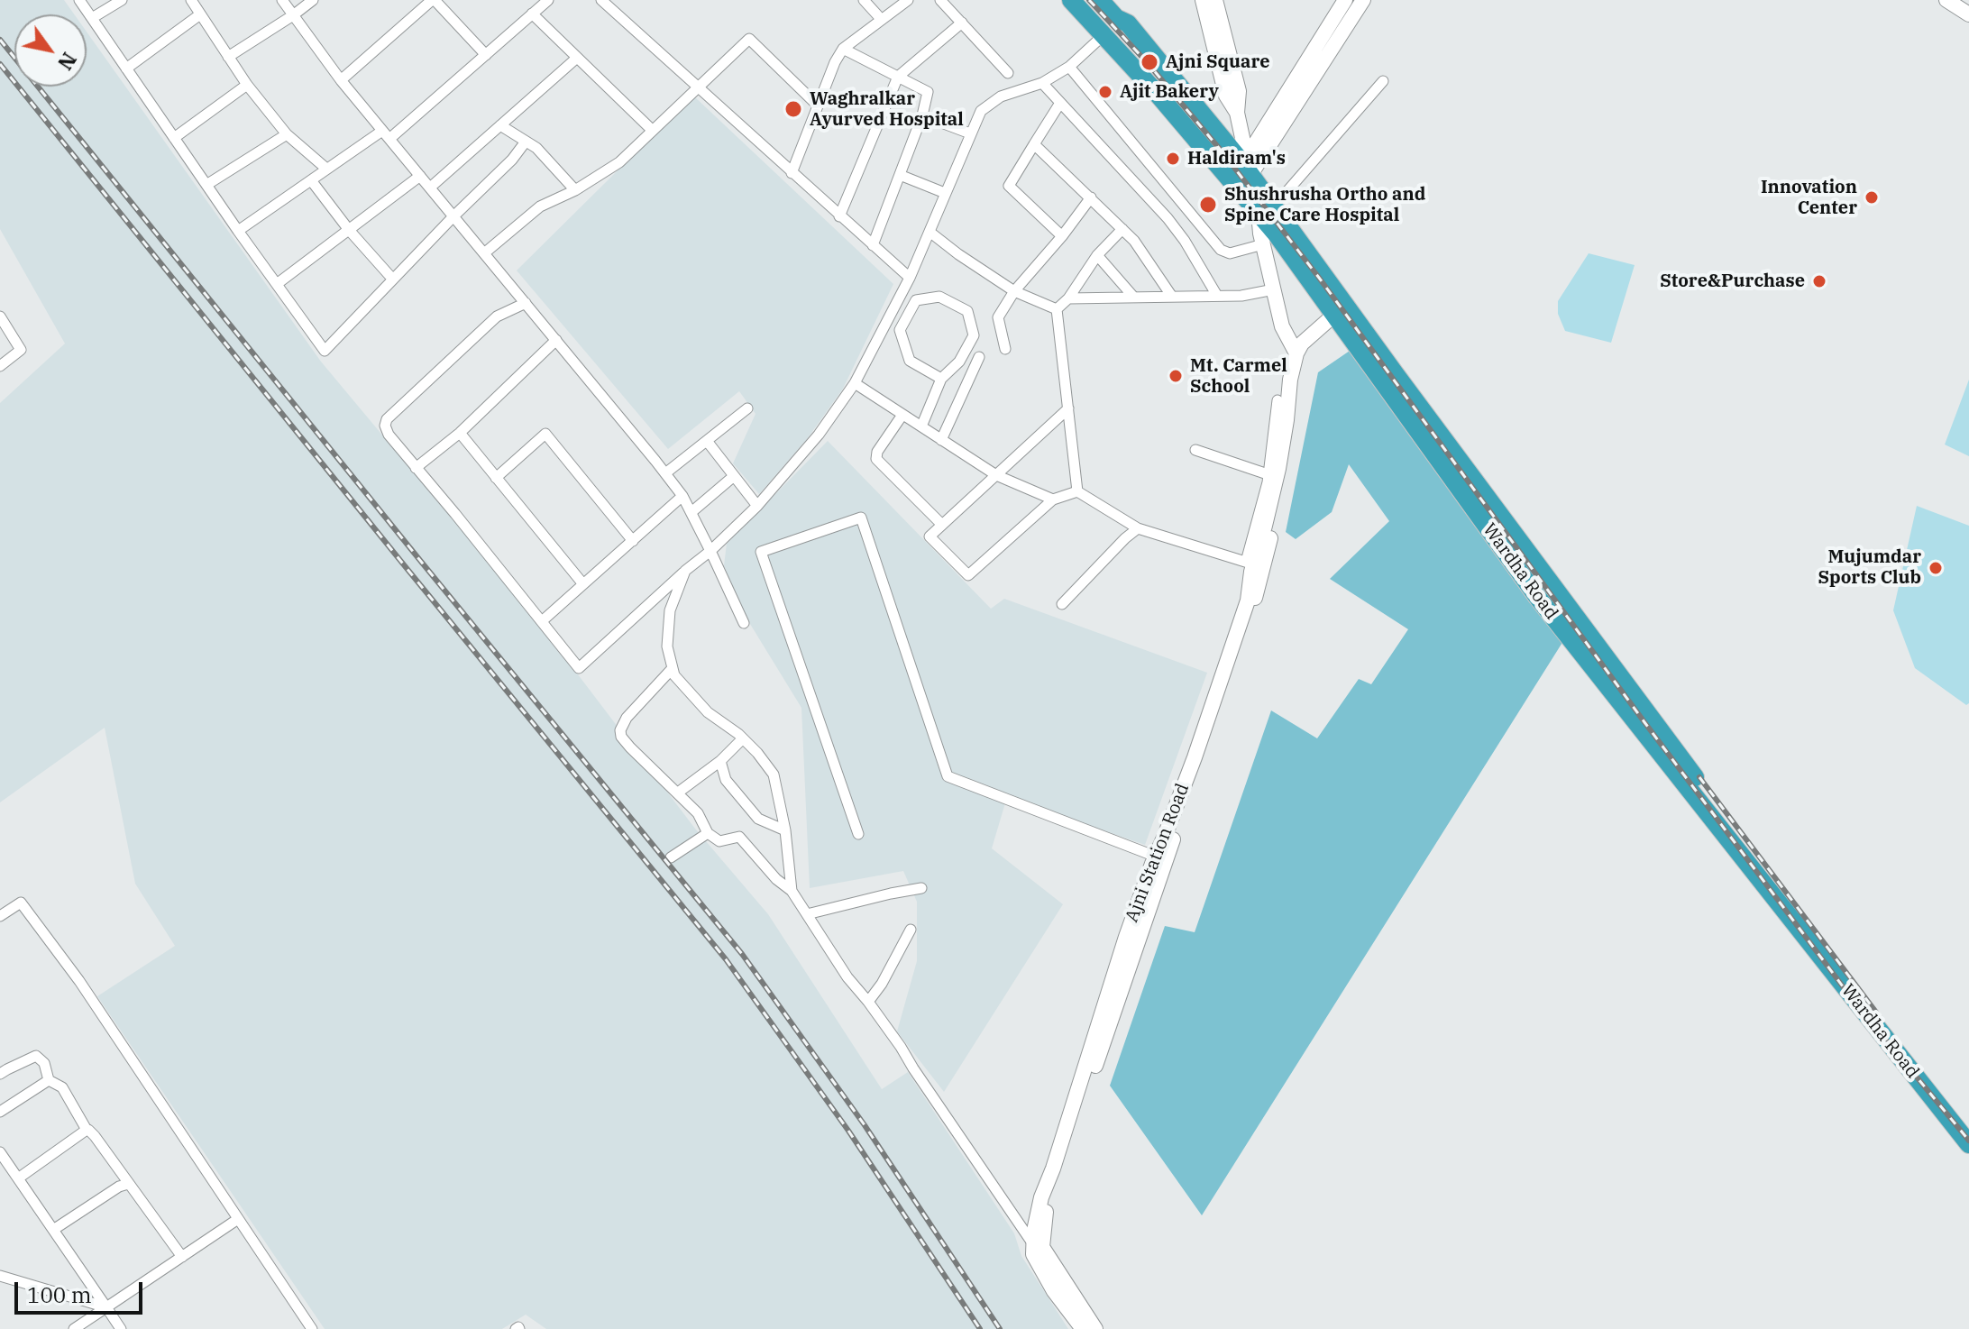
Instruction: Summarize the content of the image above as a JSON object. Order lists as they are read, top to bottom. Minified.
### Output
{"streets":{"highway":["Wardha Road"],"main road":["Ajni Station Road"]},"places":["Ajni Square","Ajit Bakery","Waghralkar Ayurved Hospital","Haldiram's","Innovation Center","Shushrusha Ortho and Spine Care Hospital","Store&Purchase","Mt. Carmel School","Mujumdar Sports Club"],"scale_bar":"100 m","north":"bottom right"}
